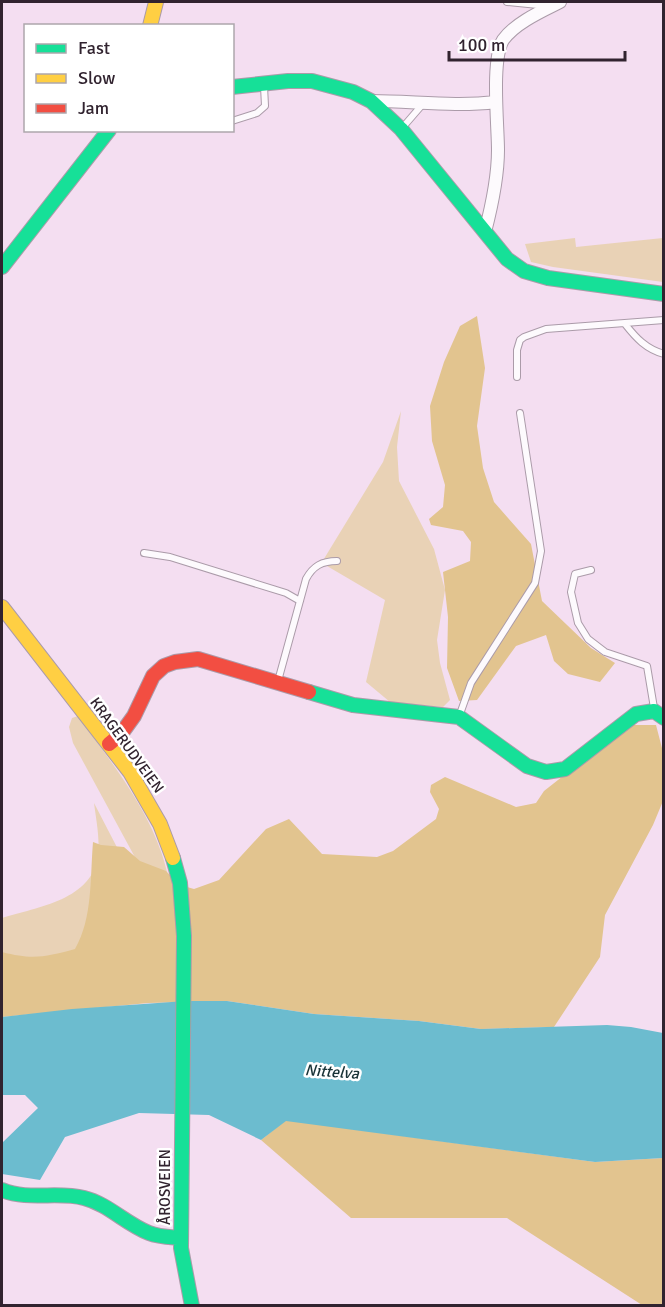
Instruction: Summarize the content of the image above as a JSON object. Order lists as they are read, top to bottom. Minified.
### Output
{"streets":{"street":["KRAGERUDVEIEN","ÅROSVEIEN"]},"crossings":[["KRAGERUDVEIEN","ÅROSVEIEN"]],"water":["Nittelva"],"legend":["Fast","Slow","Jam"],"scale_bar":"100 m"}
